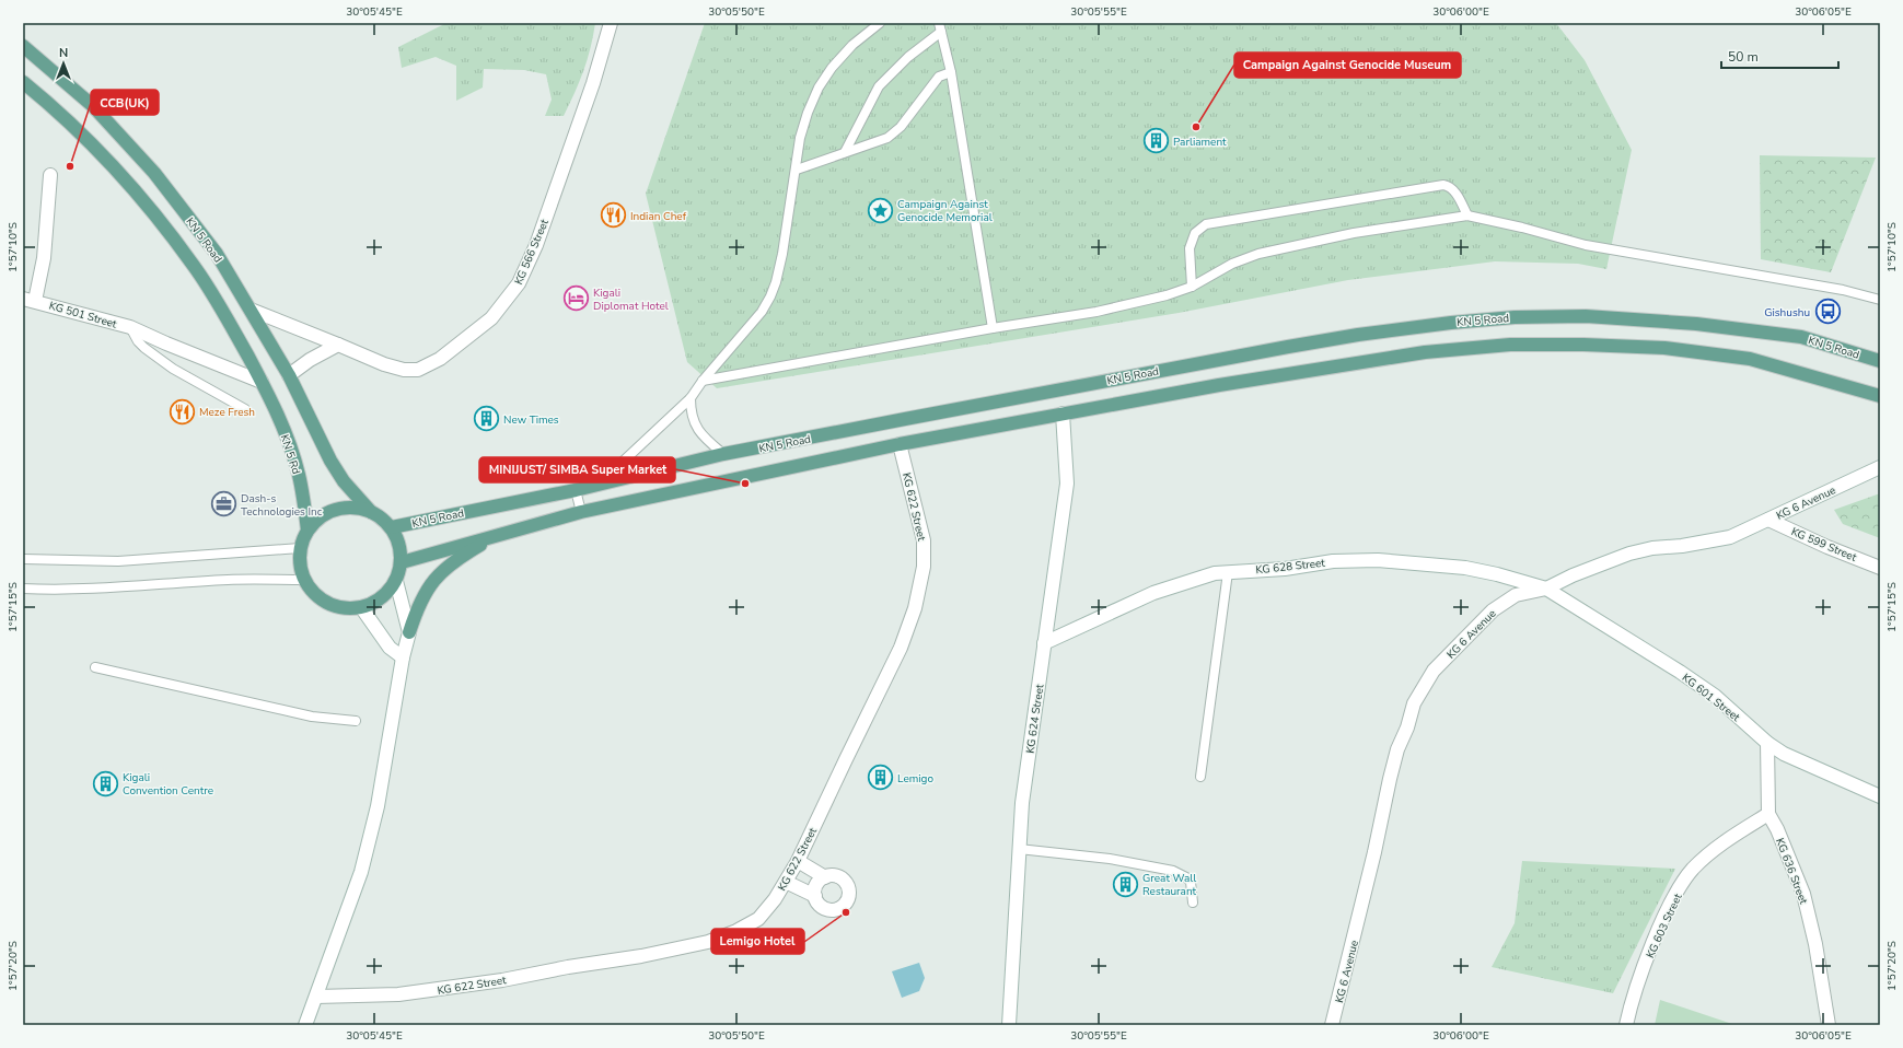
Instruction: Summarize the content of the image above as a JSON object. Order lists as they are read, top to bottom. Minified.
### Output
{"streets":{"main road":["KN 5 Road","KN 5 Rd"],"street":["KG 566 Street","KG 501 Street","KG 6 Avenue","KG 622 Street","KG 599 Street","KG 628 Street","KG 601 Street","KG 624 Street","KG 636 Street","KG 603 Street"]},"crossings":[["KN 5 Road","KG 566 Street"],["KN 5 Road","KN 5 Rd"],["KG 501 Street","KN 5 Rd"],["KG 6 Avenue","KG 599 Street"],["KG 6 Avenue","KG 628 Street"],["KG 6 Avenue","KG 601 Street"],["KG 628 Street","KG 601 Street"],["KG 628 Street","KG 624 Street"],["KG 601 Street","KG 636 Street"],["KG 636 Street","KG 603 Street"]],"places":{"other":["Campaign Against Genocide Museum","CCB(UK)","MINIJUST/ SIMBA Super Market","Lemigo Hotel"],"building":["Parliament","New Times","Lemigo","Kigali Convention Centre","Great Wall Restaurant"],"place":["Campaign Against Genocide Memorial"],"restaurant":["Indian Chef","Meze Fresh"],"hotel":["Kigali Diplomat Hotel"],"bus stop":["Gishushu"],"office":["Dash-s Technologies Inc"]},"scale_bar":"50 m","north":"top","coordinates":["30°05'45\"E","30°05'50\"E","30°05'55\"E","30°06'00\"E","30°06'05\"E","1°57'10\"S","1°57'15\"S","1°57'20\"S"]}
